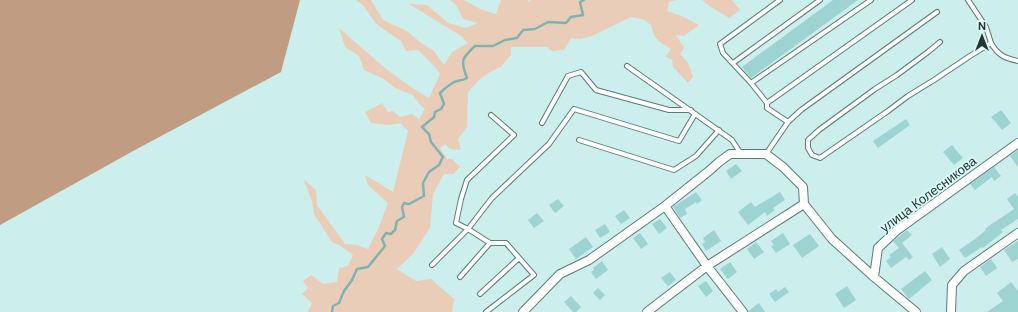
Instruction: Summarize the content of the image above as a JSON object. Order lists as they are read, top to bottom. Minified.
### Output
{"streets":{"street":["улица Колесникова"]},"north":"top"}
